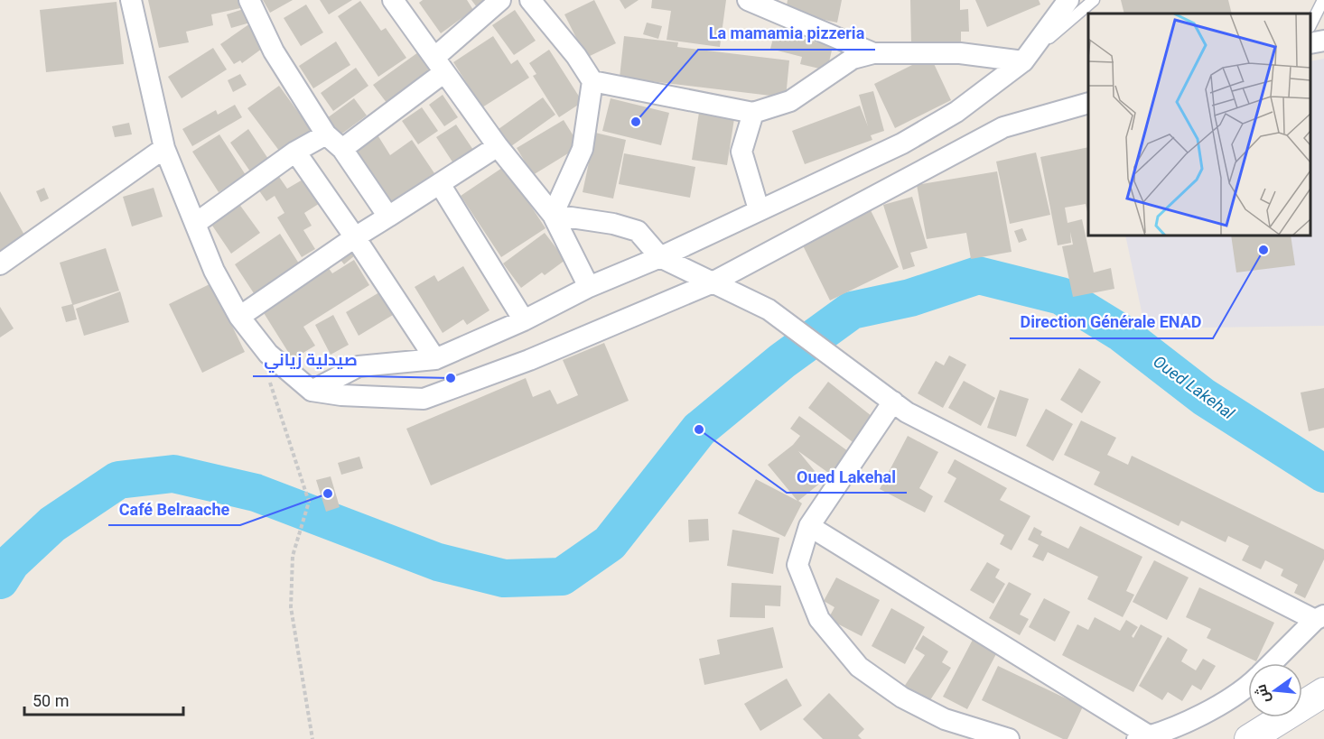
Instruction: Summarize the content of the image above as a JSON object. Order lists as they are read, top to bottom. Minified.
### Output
{"water":["Oued Lakehal"],"places":["La mamamia pizzeria","Direction Générale ENAD","صيدلية زياني","Oued Lakehal","Café Belraache"],"scale_bar":"50 m","north":"left"}
